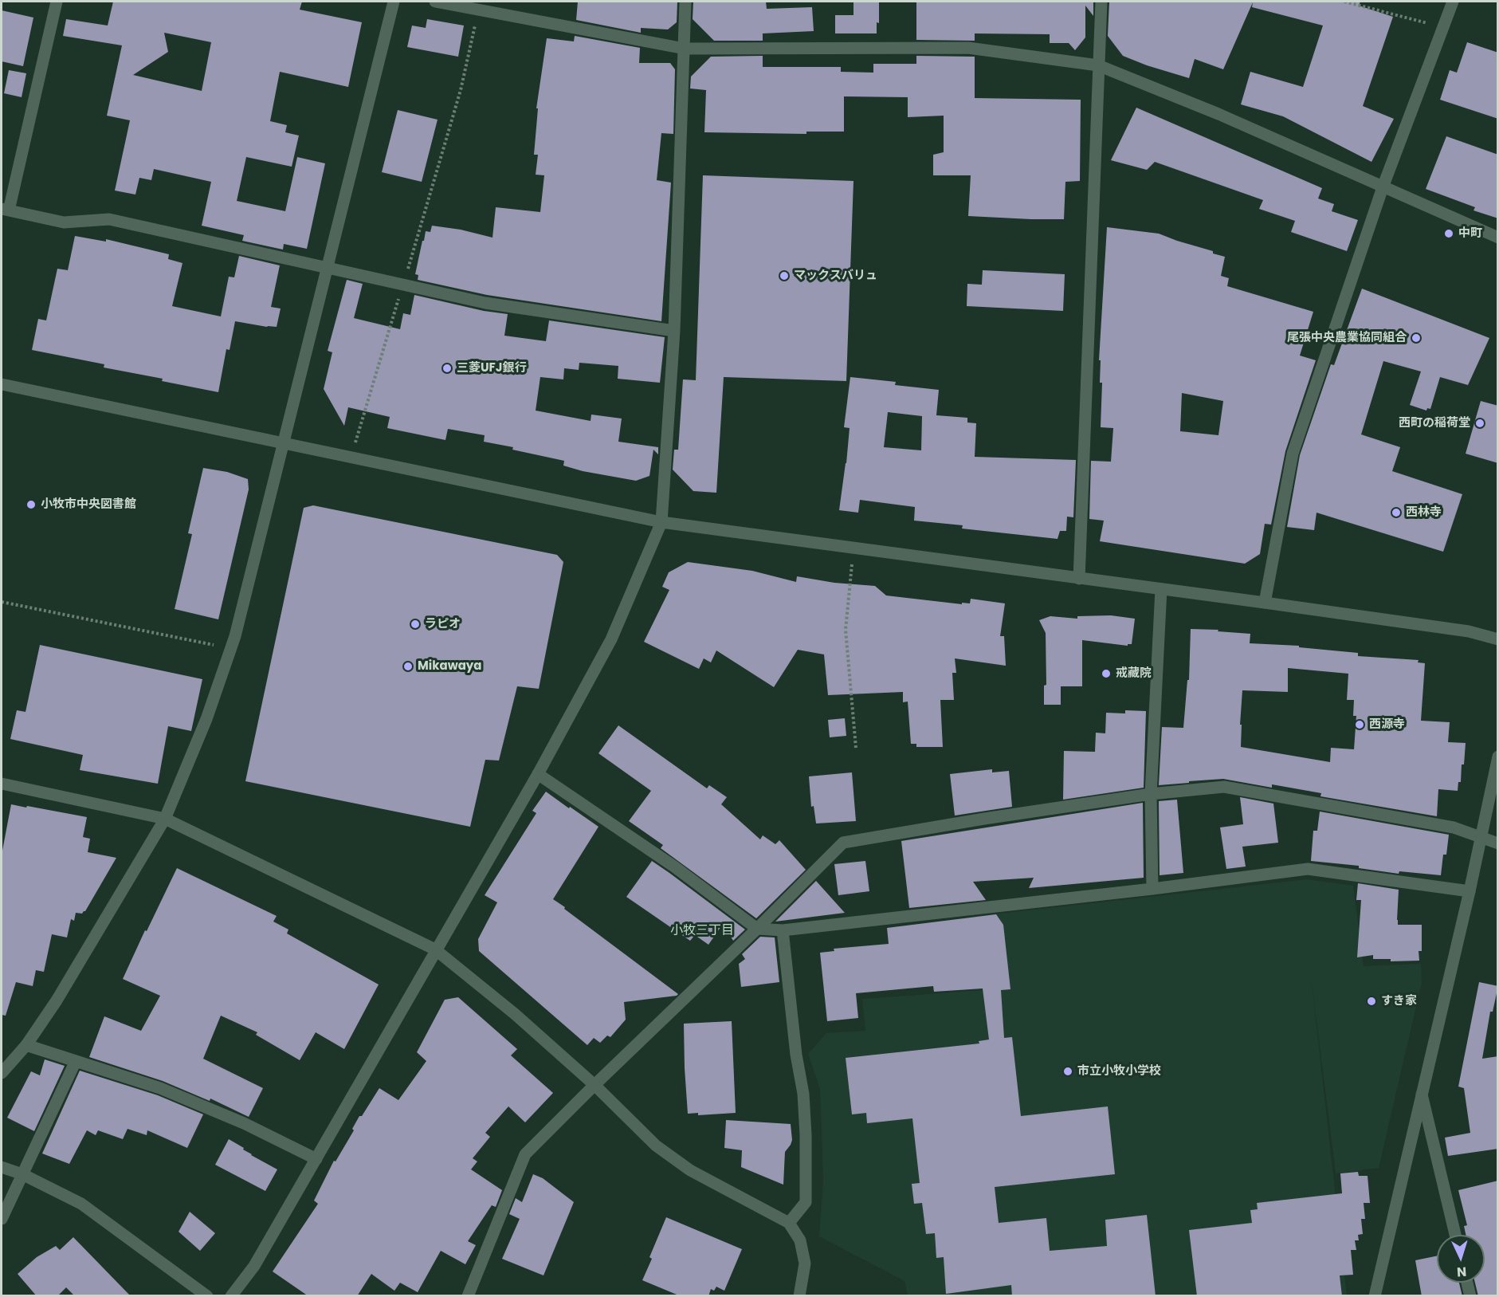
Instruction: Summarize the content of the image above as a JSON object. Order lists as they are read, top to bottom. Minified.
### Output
{"districts":["小牧三丁目"],"places":["中町","マックスバリュ","尾張中央農業協同組合","三菱UFJ銀行","西町の稲荷堂","小牧市中央図書館","西林寺","ラピオ","Mikawaya","戒藏院","西源寺","すき家","市立小牧小学校"],"north":"bottom"}
